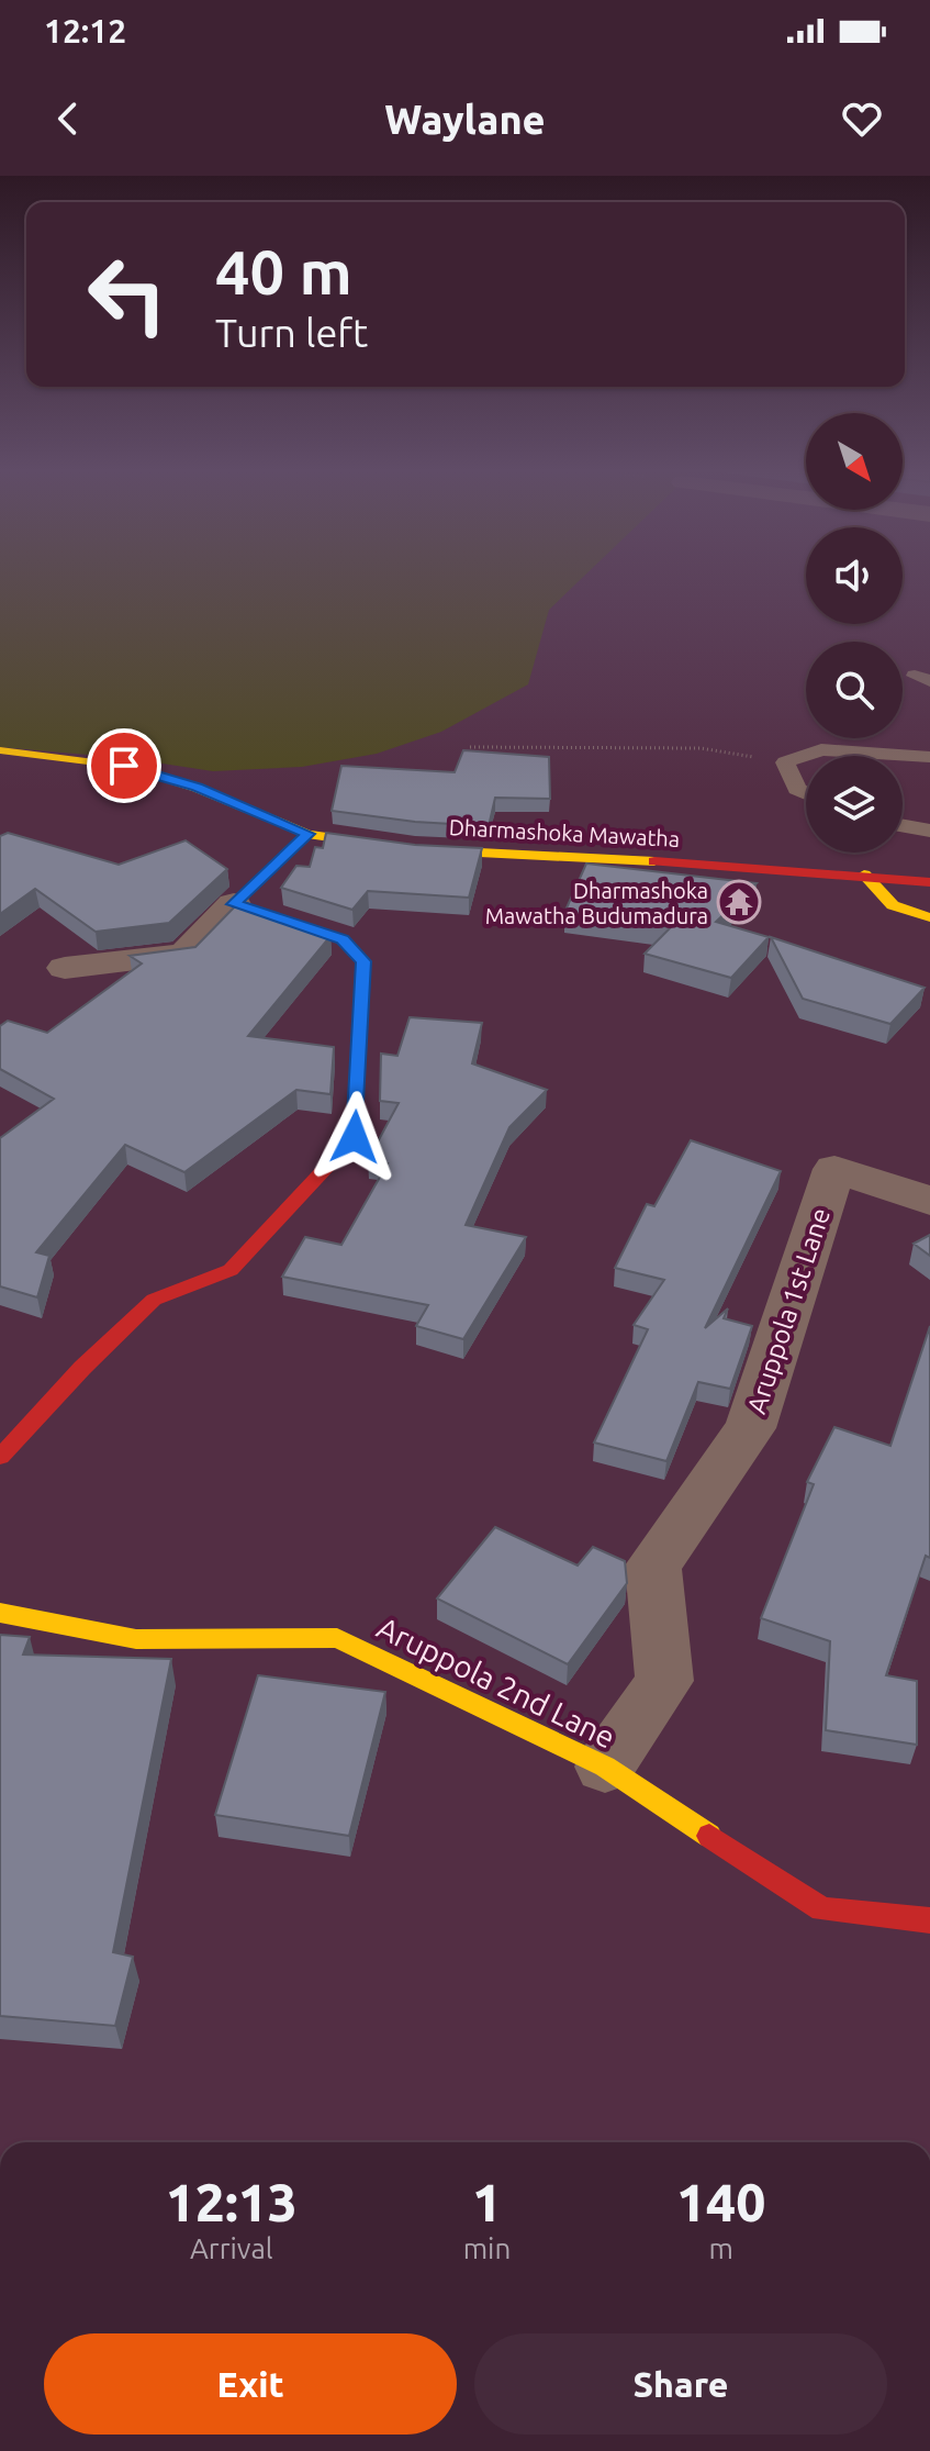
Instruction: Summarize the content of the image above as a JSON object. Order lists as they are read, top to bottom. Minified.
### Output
{"streets":{"street":["Dharmashoka Mawatha","Aruppola 1st Lane","Aruppola 2nd Lane"]},"crossings":[["Aruppola 1st Lane","Aruppola 2nd Lane"]],"places":{"temple":["Dharmashoka Mawatha Budumadura"]},"north":"bottom right","page":{"status":"12:12","header":"Waylane","turn":["40 m","Turn left"],"eta":["12:13","Arrival","1","min","140","m"],"buttons":["Exit","Share"]}}
